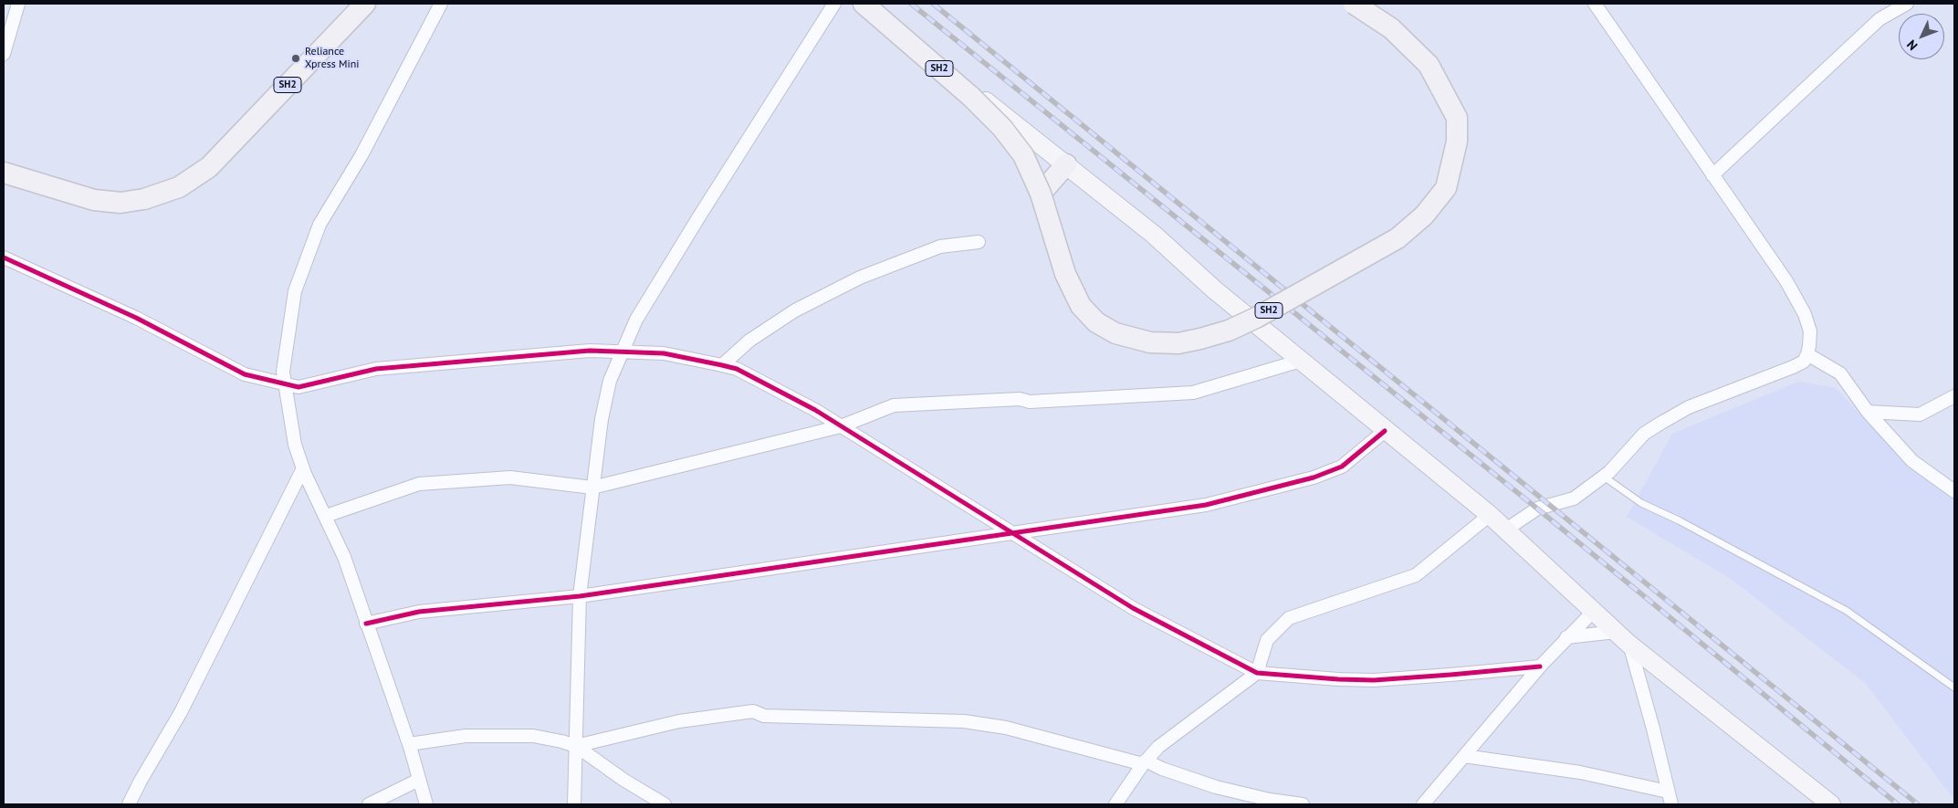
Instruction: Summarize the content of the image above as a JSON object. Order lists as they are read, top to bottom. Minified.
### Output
{"streets":{"main road":["SH2"]},"places":["Reliance Xpress Mini"],"north":"bottom left"}
